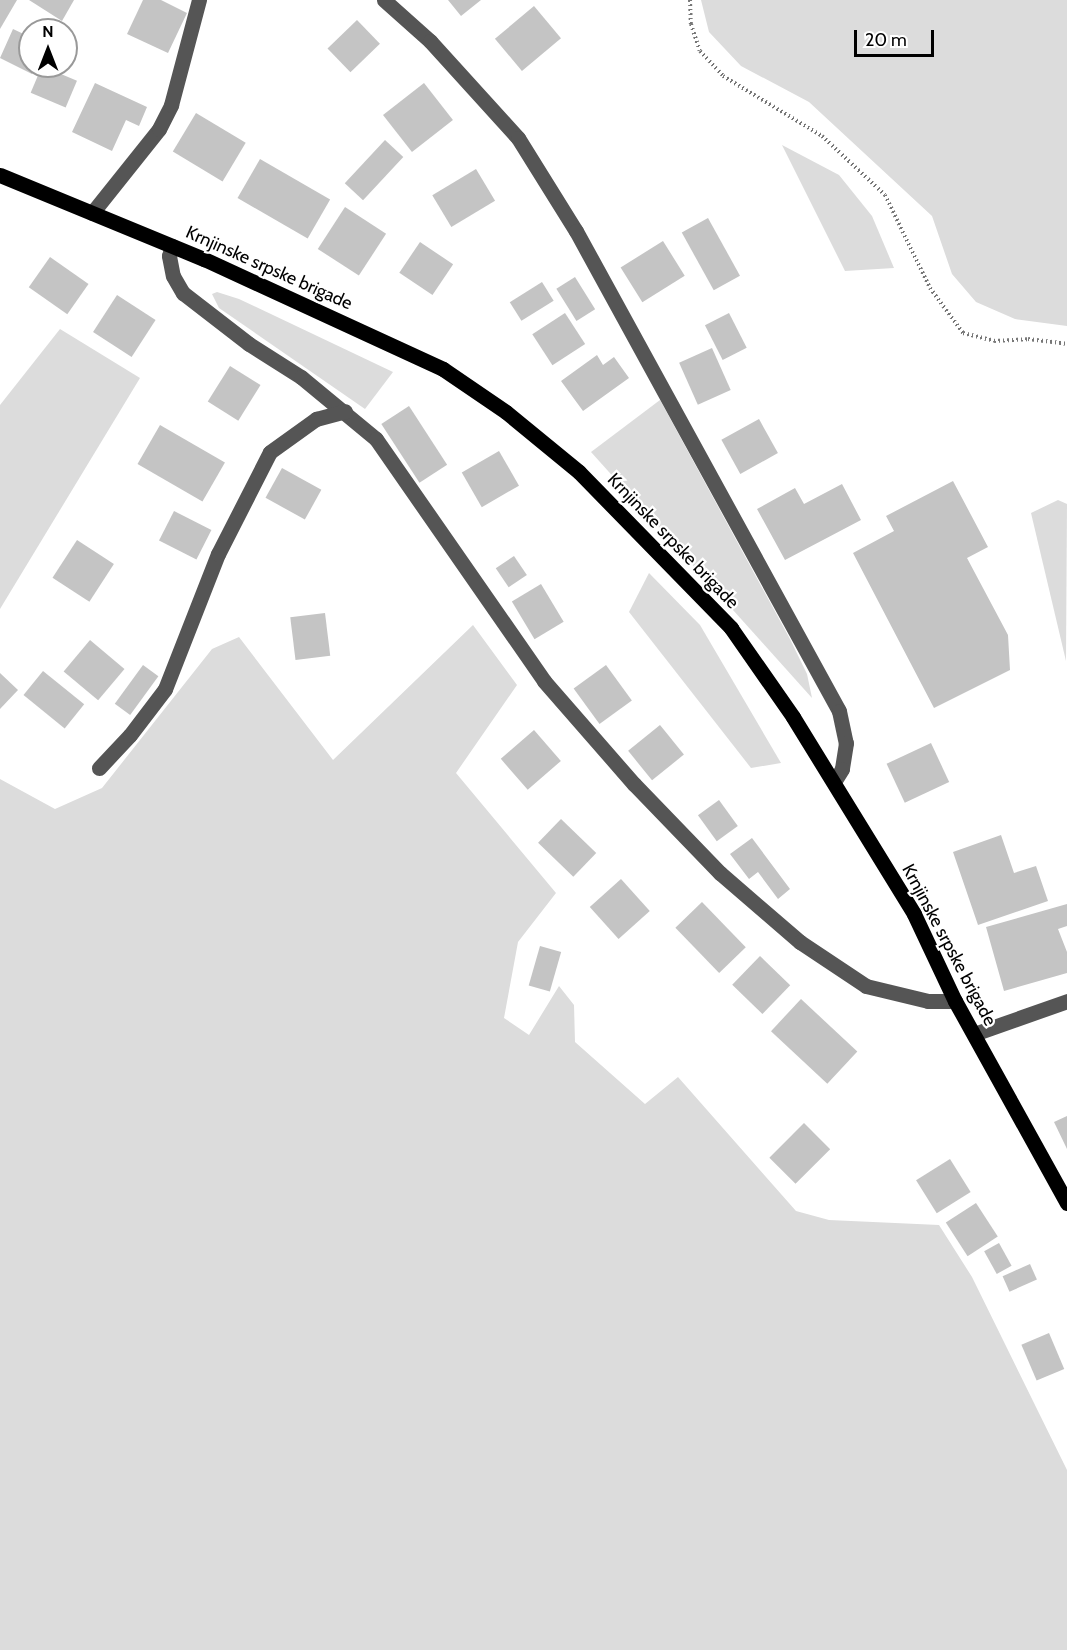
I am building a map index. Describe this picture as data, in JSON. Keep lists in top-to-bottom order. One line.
{"streets":{"main road":["Krnjinske srpske brigade"]},"scale_bar":"20 m","north":"top"}
